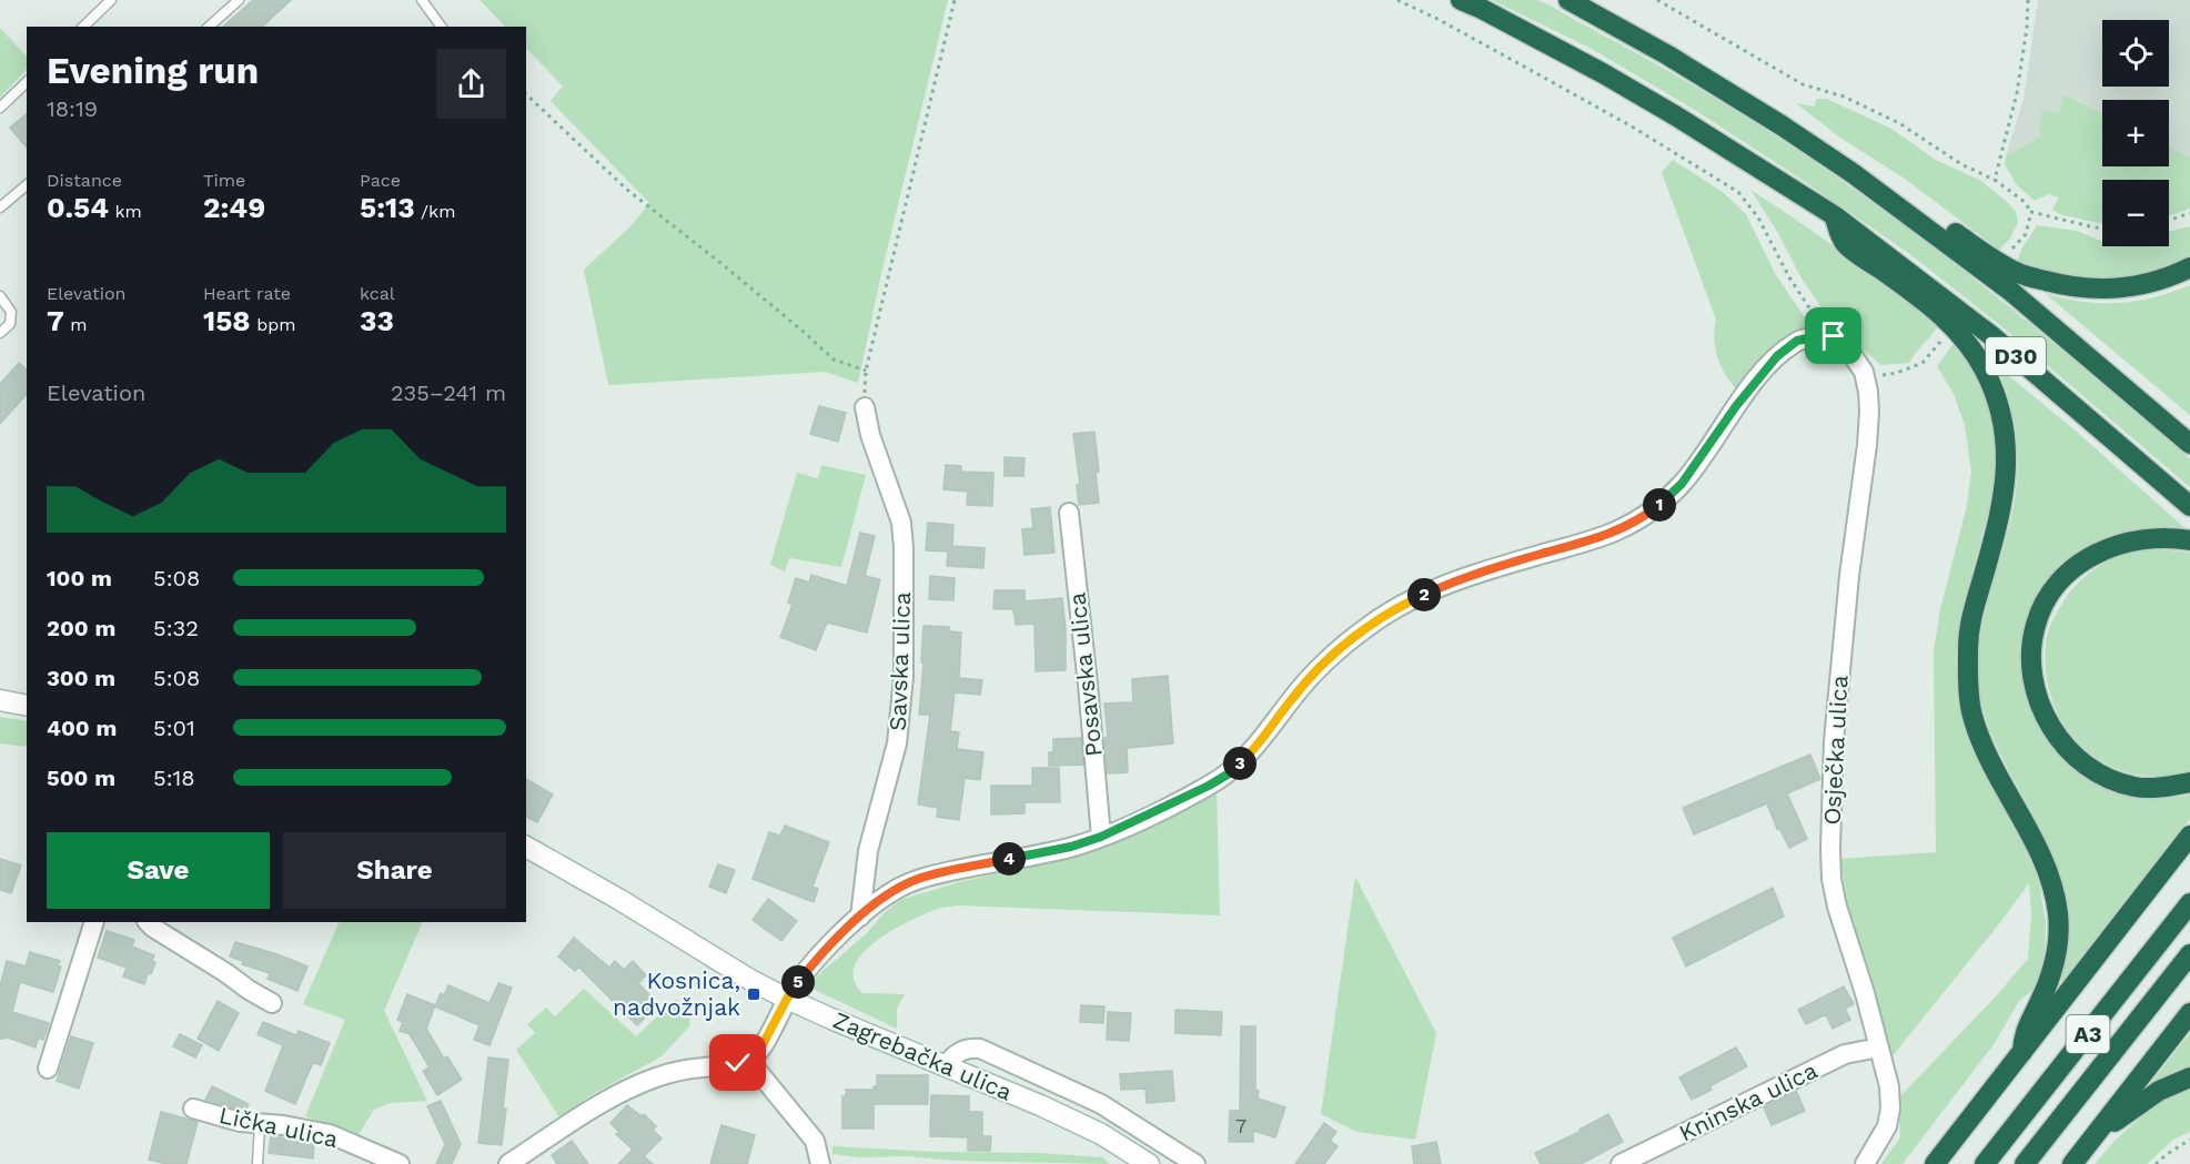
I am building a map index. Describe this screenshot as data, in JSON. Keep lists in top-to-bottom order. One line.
{"streets":{"highway":["D30","A3"],"street":["Savska ulica","Posavska ulica","Osječka ulica","Zagrebačka ulica","Kninska ulica","Lička ulica"]},"crossings":[["Osječka ulica","Kninska ulica"]],"places":{"transit":["Kosnica, nadvožnjak"]},"house_numbers":["7"],"page":{"map_buttons":["+","−"],"heading":["Evening run","18:19"],"stats":[["Distance","0.54 km"],["Time","2:49"],["Pace","5:13 /km"],["Elevation","7 m"],["Heart rate","158 bpm"],["kcal","33"]],"chart":["Elevation","235–241 m"],"pins":["1","2","3","4","5"],"list":[{"name":"100 m","note":"5:08"},{"name":"200 m","note":"5:32"},{"name":"300 m","note":"5:08"},{"name":"400 m","note":"5:01"},{"name":"500 m","note":"5:18"}],"buttons":["Save","Share"]}}
